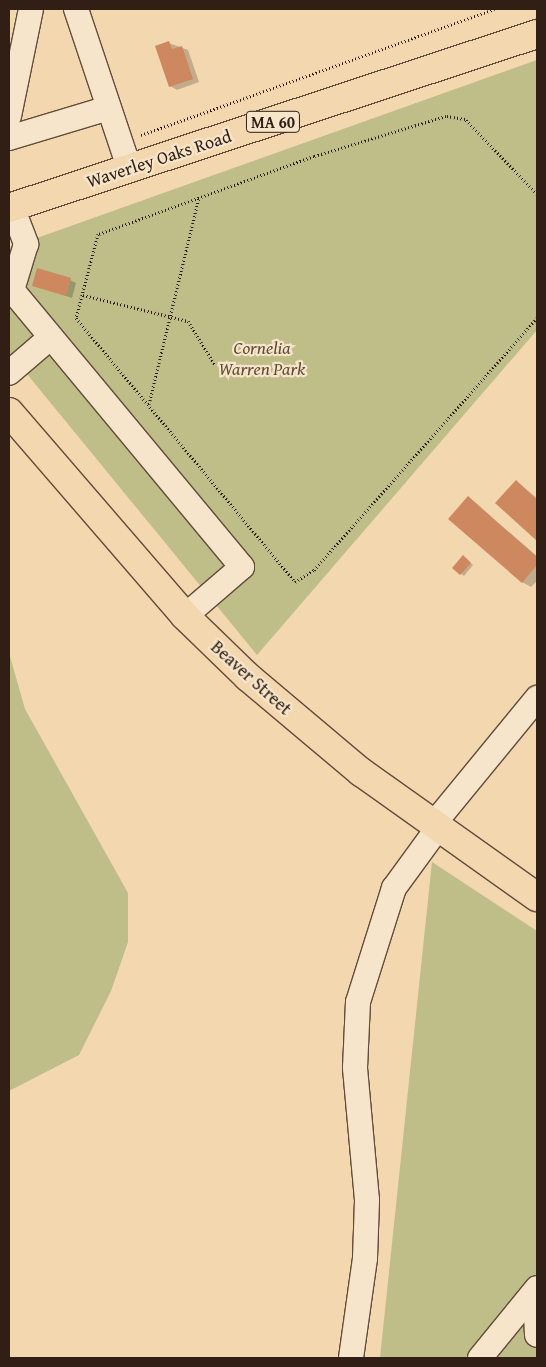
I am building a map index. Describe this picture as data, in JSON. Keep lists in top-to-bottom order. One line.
{"streets":{"main road":["MA 60","Waverley Oaks Road","Beaver Street"]},"parks":["Cornelia Warren Park"]}
